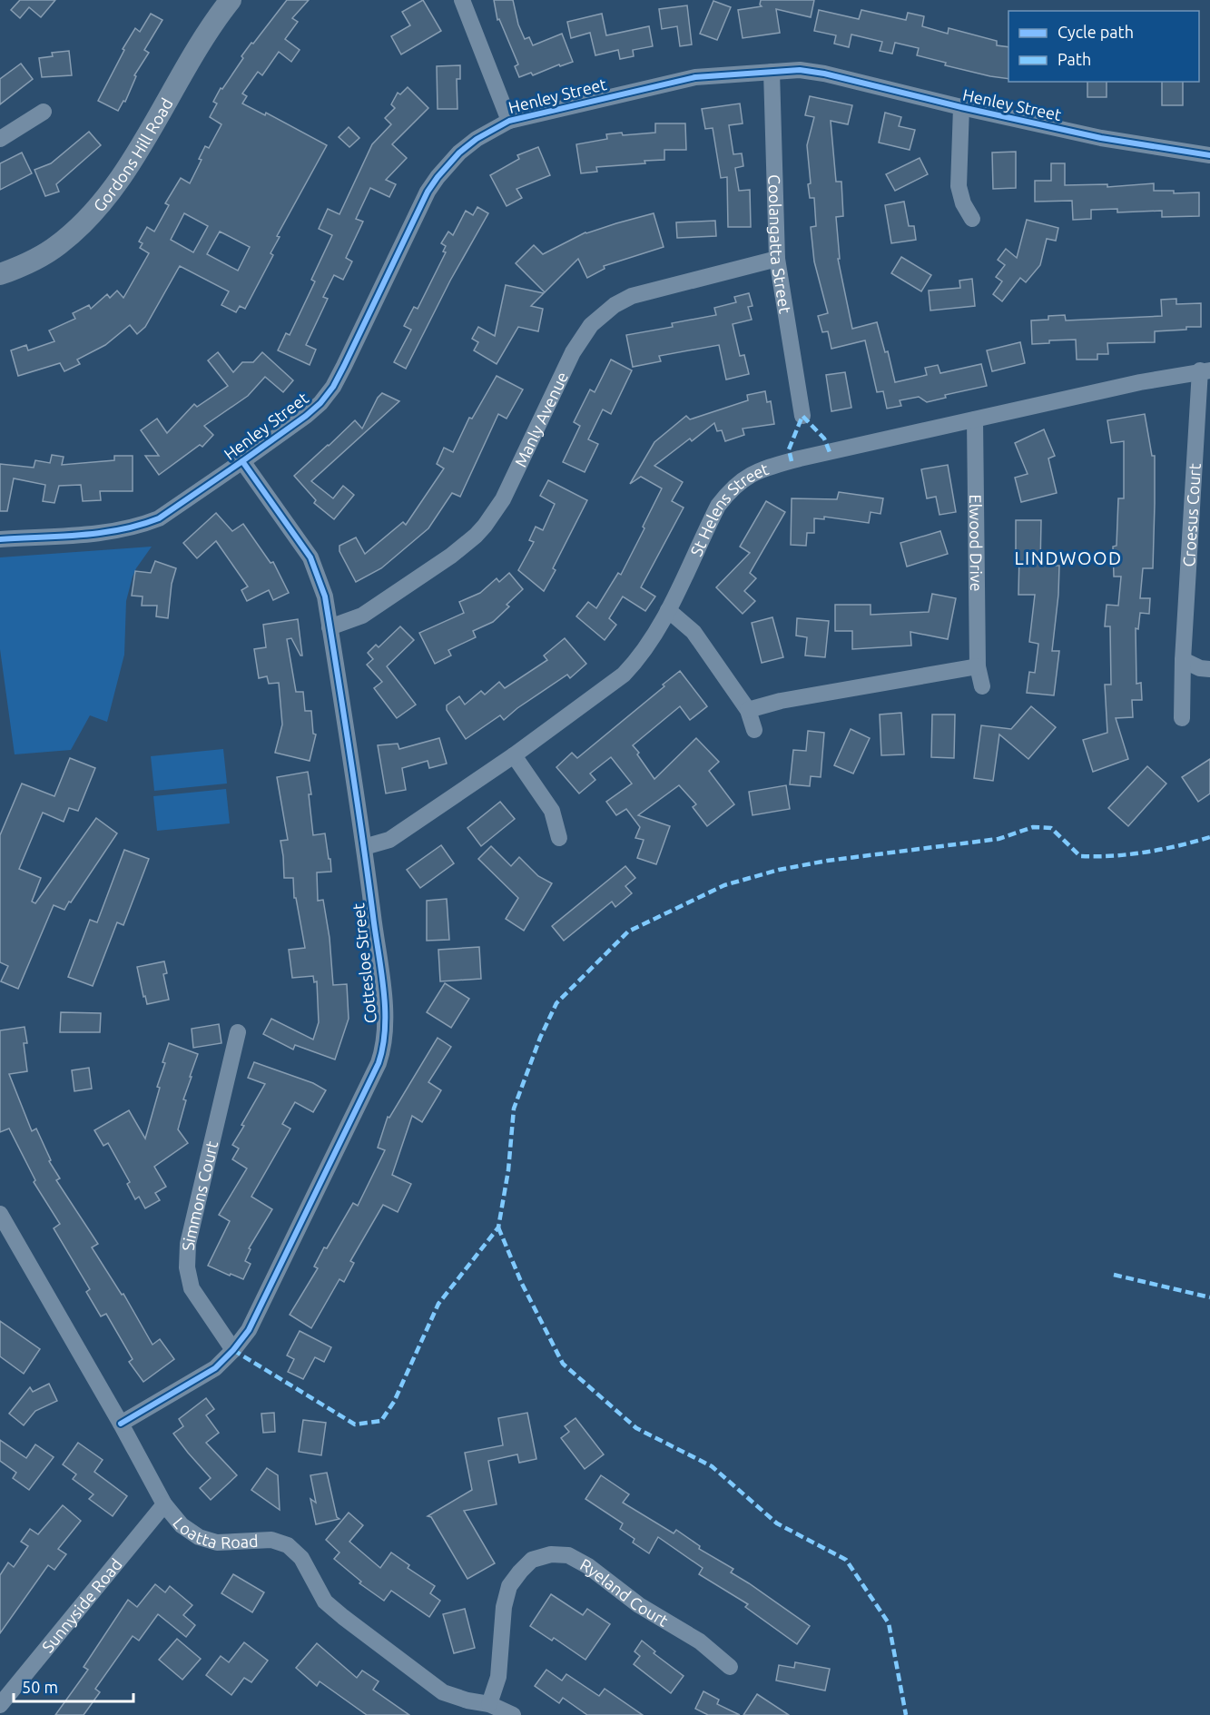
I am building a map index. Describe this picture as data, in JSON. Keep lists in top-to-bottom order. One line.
{"streets":{"main road":["Gordons Hill Road"],"street":["Henley Street","Coolangatta Street","Manly Avenue","St Helens Street","Croesus Court","Elwood Drive","Cottesloe Street","Simmons Court","Loatta Road","Ryeland Court","Sunnyside Road"]},"crossings":[["Henley Street","Coolangatta Street"],["Henley Street","Cottesloe Street"],["Coolangatta Street","Manly Avenue"],["Manly Avenue","Cottesloe Street"],["St Helens Street","Croesus Court"],["St Helens Street","Elwood Drive"],["St Helens Street","Cottesloe Street"],["Cottesloe Street","Simmons Court"],["Cottesloe Street","Loatta Road"],["Loatta Road","Ryeland Court"],["Loatta Road","Sunnyside Road"]],"districts":["LINDWOOD"],"legend":["Cycle path","Path"],"scale_bar":"50 m"}
